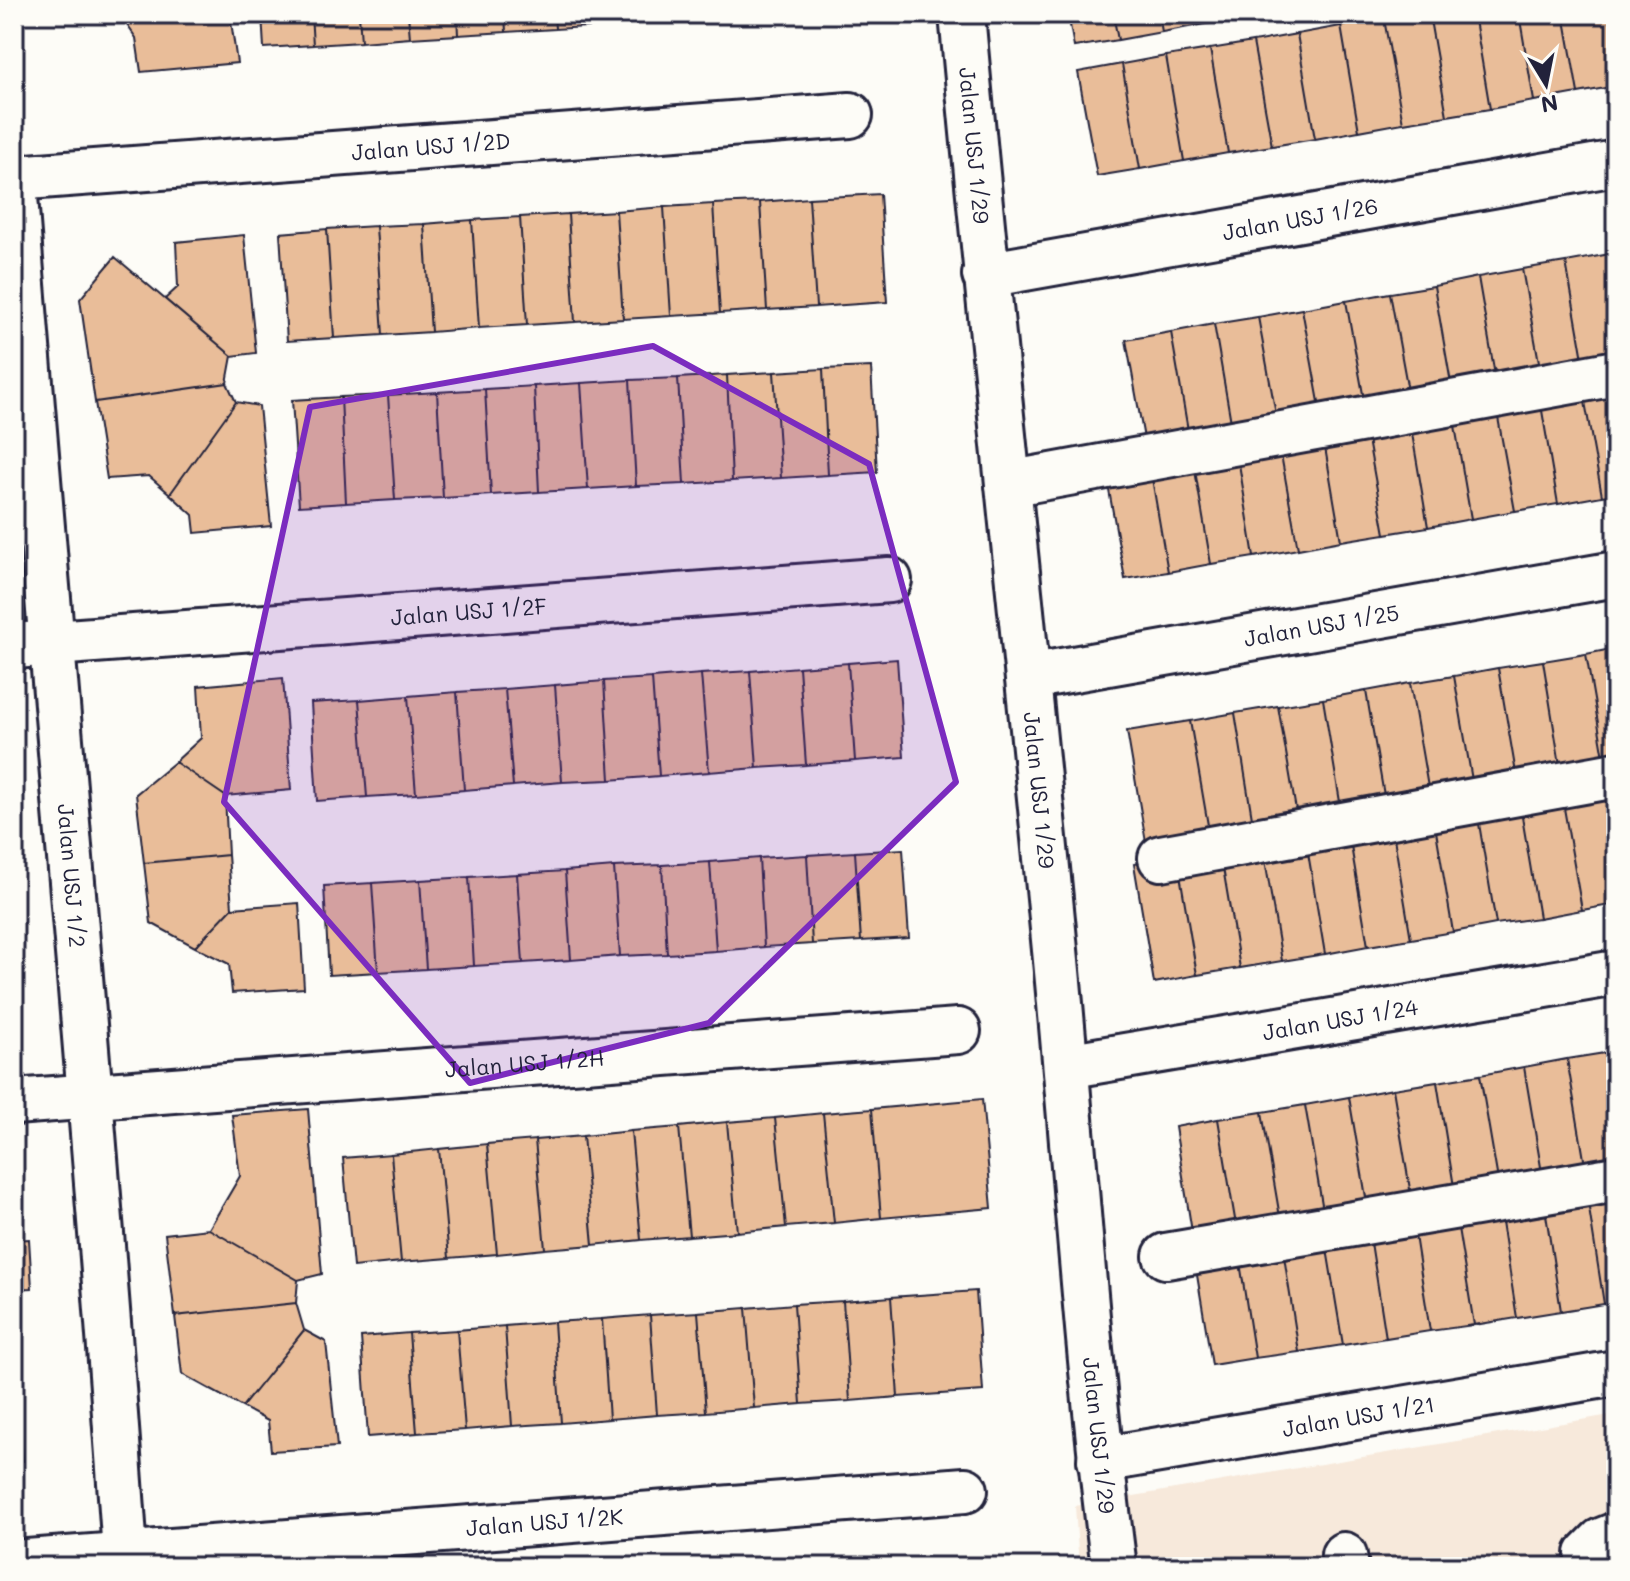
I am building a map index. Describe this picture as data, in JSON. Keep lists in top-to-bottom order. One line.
{"streets":{"street":["Jalan USJ 1/2D","Jalan USJ 1/29","Jalan USJ 1/26","Jalan USJ 1/2F","Jalan USJ 1/25","Jalan USJ 1/2","Jalan USJ 1/24","Jalan USJ 1/2H","Jalan USJ 1/21","Jalan USJ 1/2K"]},"crossings":[["Jalan USJ 1/29","Jalan USJ 1/26"],["Jalan USJ 1/29","Jalan USJ 1/25"],["Jalan USJ 1/29","Jalan USJ 1/24"],["Jalan USJ 1/29","Jalan USJ 1/21"],["Jalan USJ 1/2F","Jalan USJ 1/2"],["Jalan USJ 1/2","Jalan USJ 1/2H"],["Jalan USJ 1/2","Jalan USJ 1/2K"]],"north":"bottom"}
